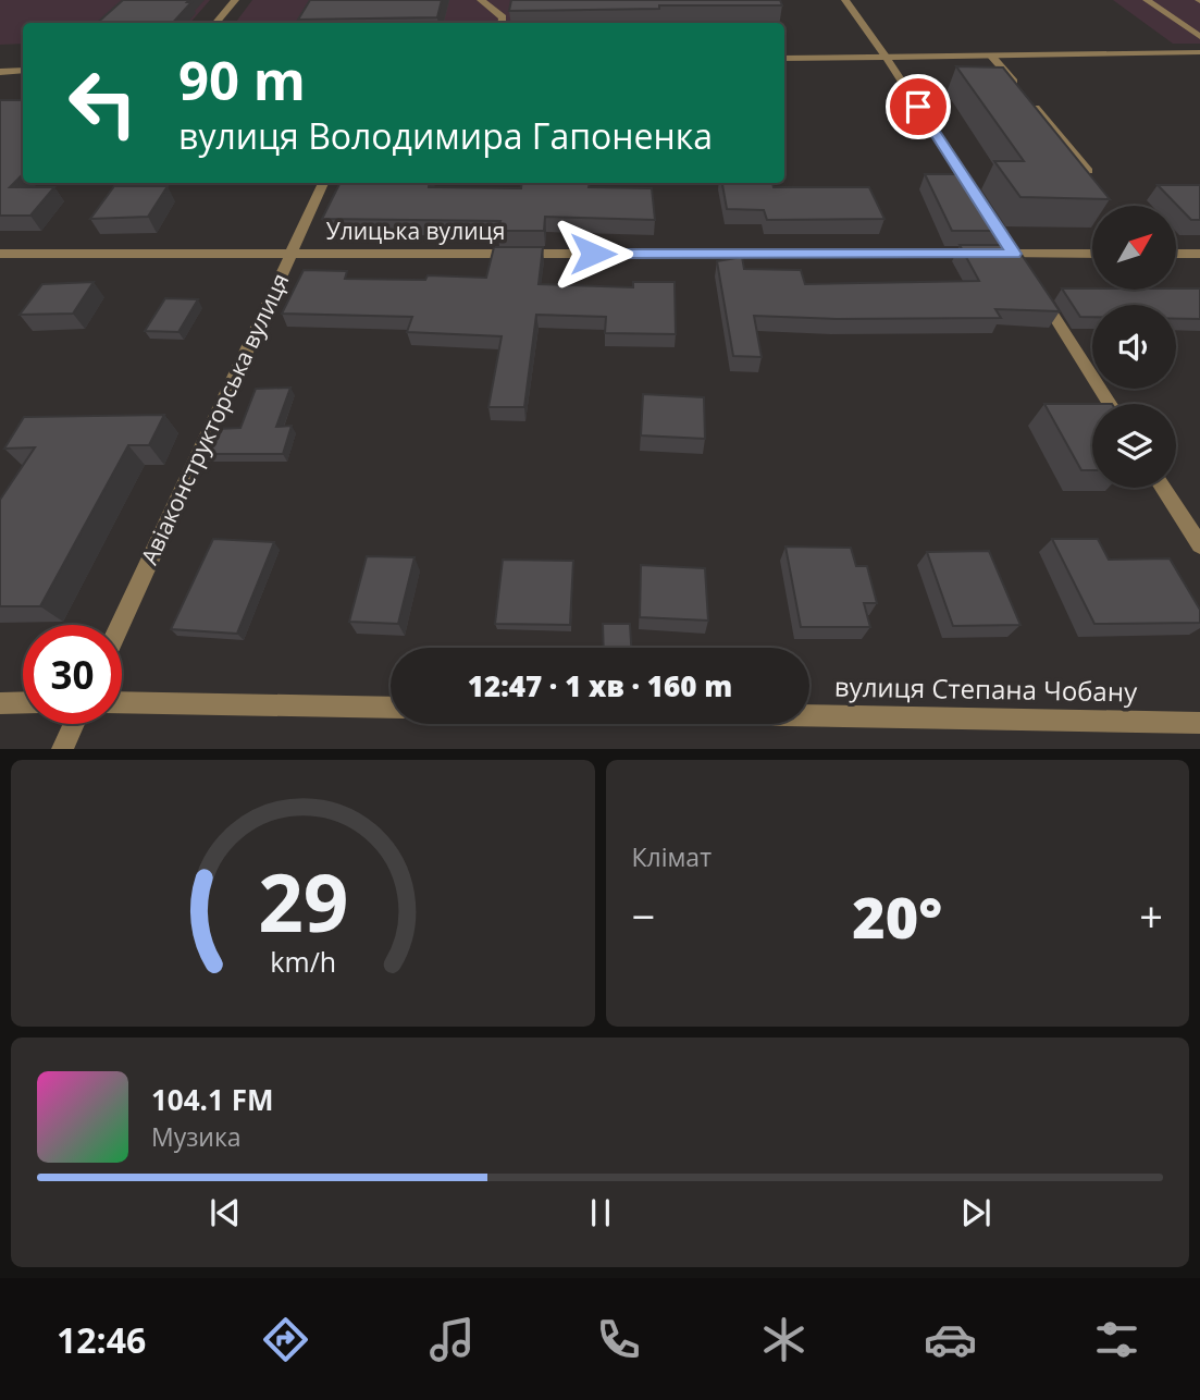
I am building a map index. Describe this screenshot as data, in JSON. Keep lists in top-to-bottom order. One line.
{"streets":{"street":["Улицька вулиця","Авіаконструкторська вулиця","вулиця Степана Чобану"]},"crossings":[["Улицька вулиця","Авіаконструкторська вулиця"]],"north":"top right","page":{"turn":["90 m","вулиця Володимира Гапоненка"],"limit":"30","trip":"12:47 · 1 хв · 160 m","tile":"Клімат","heat":["−","20°","+"],"song":["104.1 FM","Музика"],"tabs":"12:46","gauge":["29","km/h"]}}
